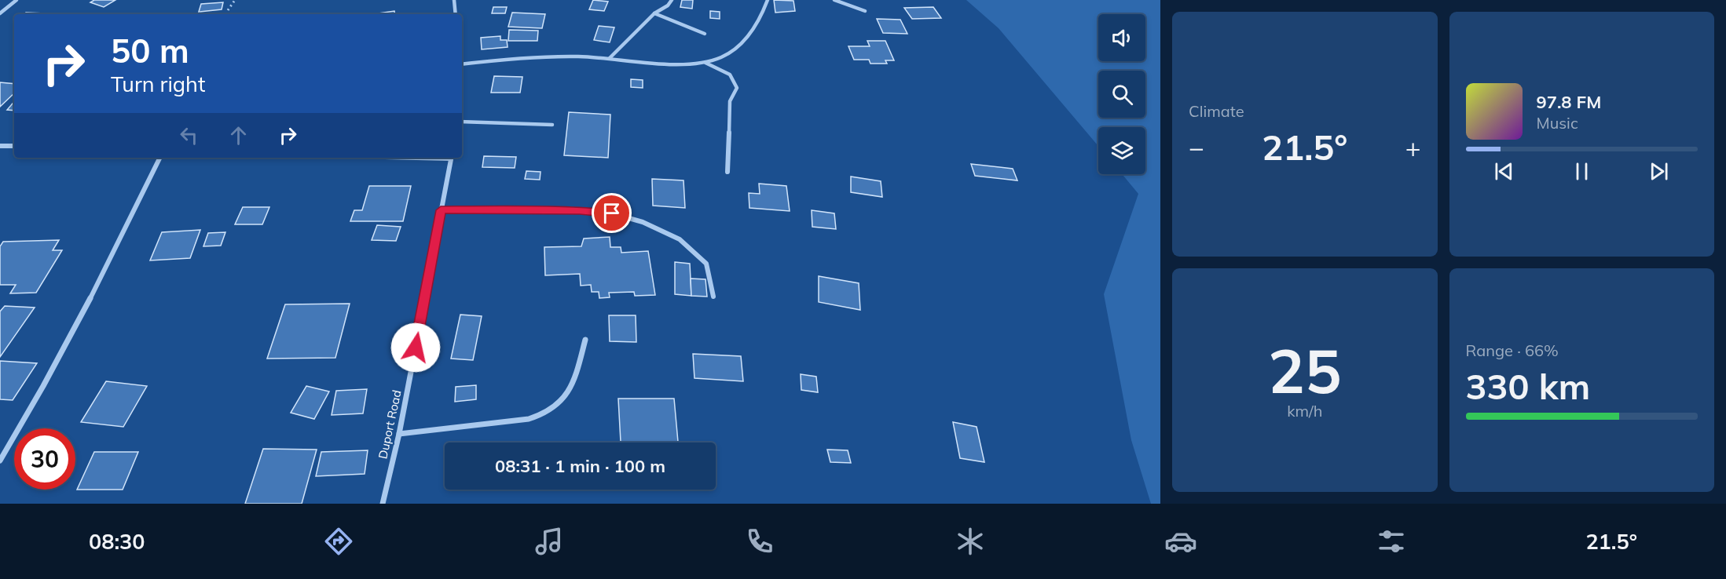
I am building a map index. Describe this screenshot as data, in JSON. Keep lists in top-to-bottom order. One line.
{"streets":{"street":["Duport Road"]},"page":{"tile":["Climate",["25","km/h"],["Range · 66%","330 km"]],"turn":["50 m","Turn right"],"song":["97.8 FM","Music"],"heat":["−","21.5°","+"],"limit":"30","trip":"08:31 · 1 min · 100 m","tabs":["08:30","21.5°"]}}
